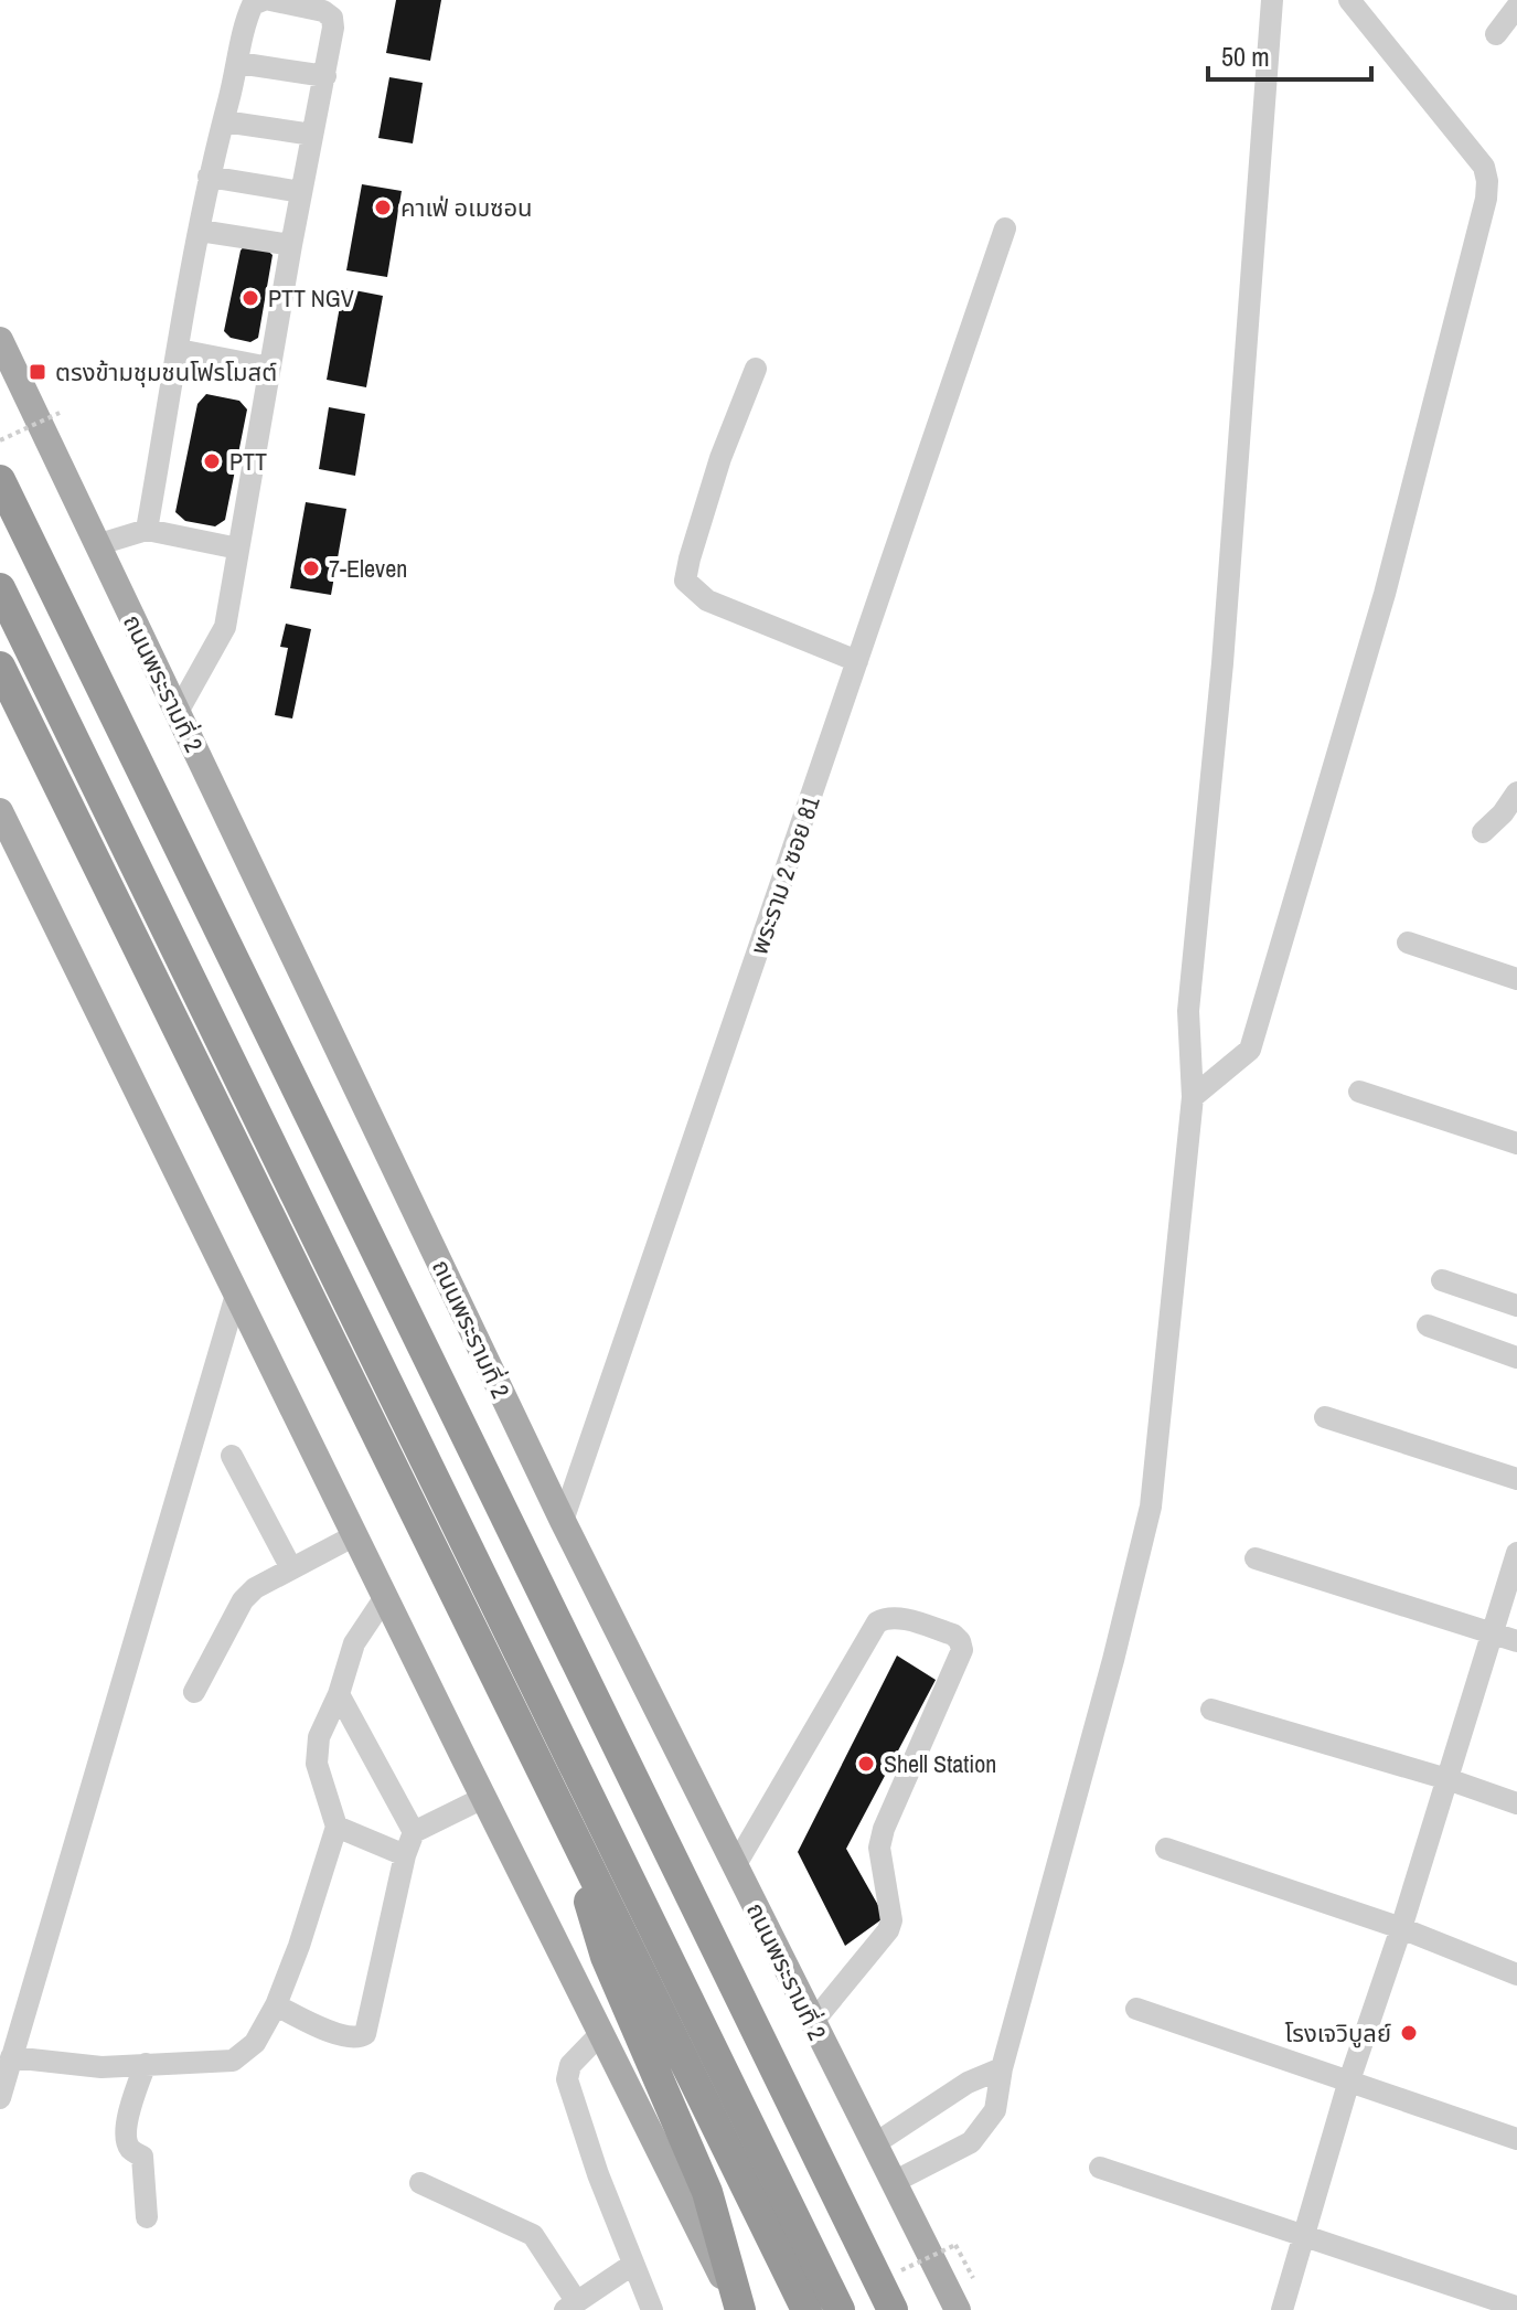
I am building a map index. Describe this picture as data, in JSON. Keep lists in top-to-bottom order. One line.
{"streets":{"main road":["ถนนพระรามที่ 2"],"street":["พระราม 2 ซอย 81"]},"crossings":[["ถนนพระรามที่ 2","พระราม 2 ซอย 81"]],"places":{"other":["คาเฟ่ อเมซอน","PTT NGV","PTT","7-Eleven","Shell Station","โรงเจวิบูลย์"],"transit":["ตรงข้ามชุมชนโฟรโมสต์"]},"scale_bar":"50 m"}
